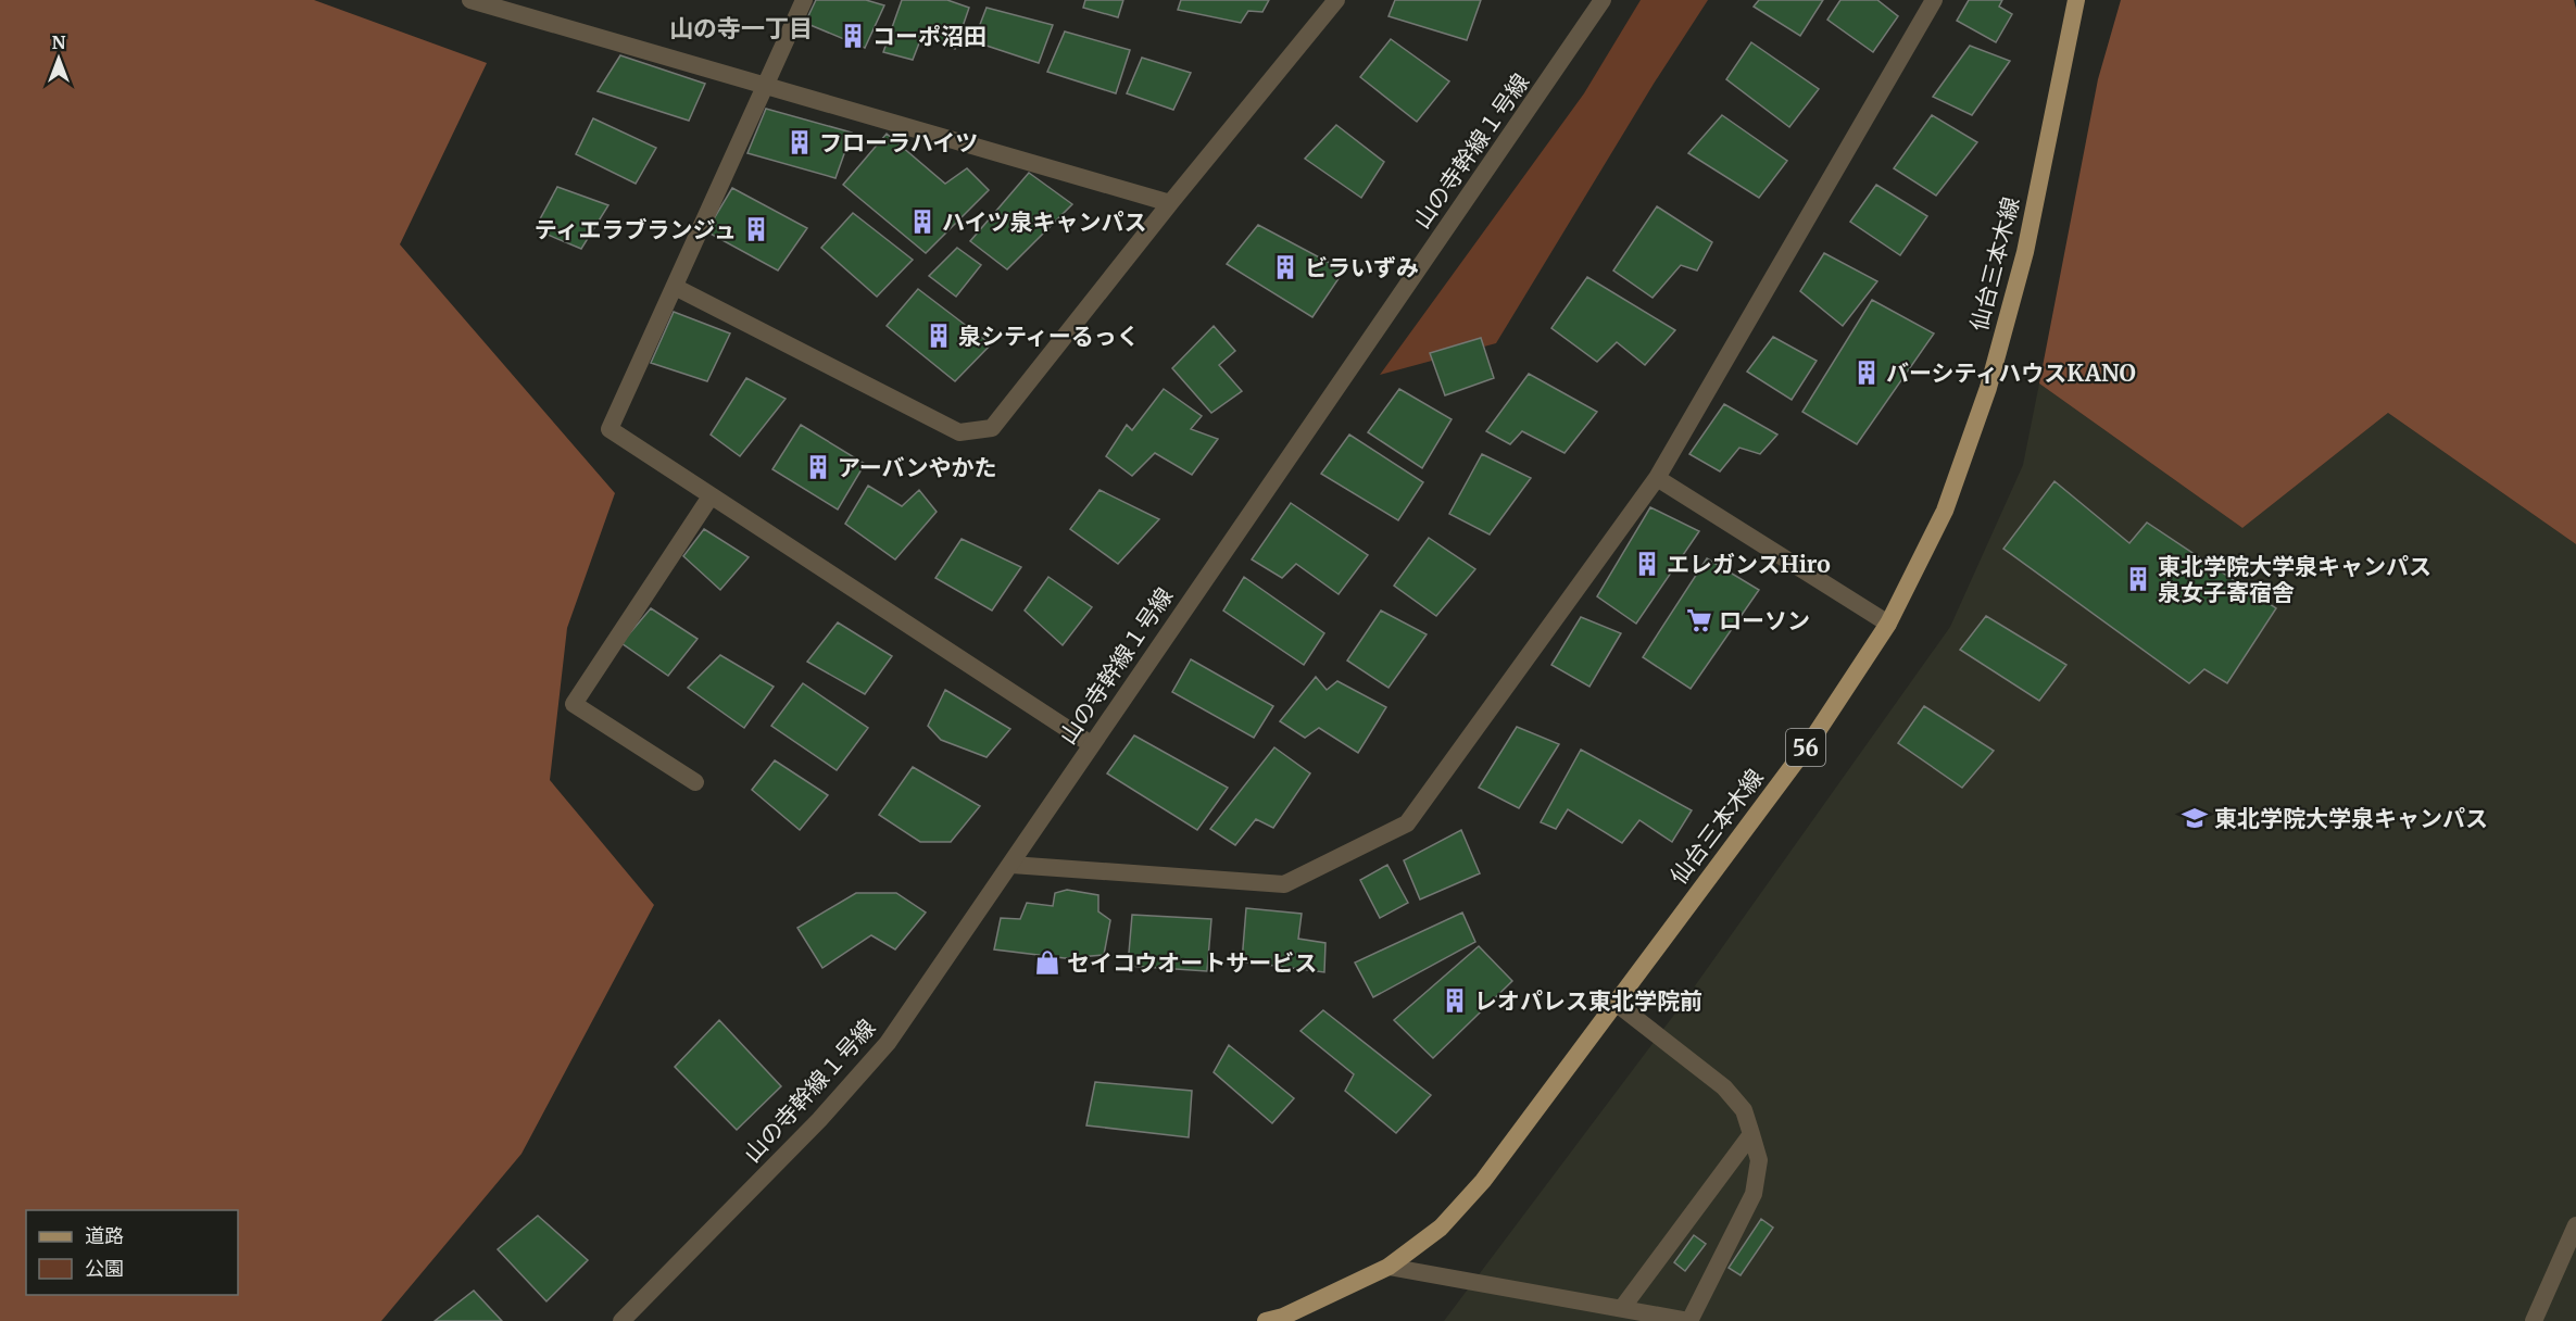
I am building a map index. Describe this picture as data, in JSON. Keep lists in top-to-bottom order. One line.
{"streets":{"main road":["仙台三本木線","56"],"street":["山の寺幹線１号線"]},"districts":["山の寺一丁目"],"places":{"building":["コーポ沼田","フローラハイツ","ハイツ泉キャンパス","ティエラブランジュ","ビラいずみ","泉シティーるっく","バーシティハウスKANO","アーバンやかた","エレガンスHiro","東北学院大学泉キャンパス 泉女子寄宿舎","レオパレス東北学院前"],"supermarket":["ローソン"],"school or university":["東北学院大学泉キャンパス"],"shop":["セイコウオートサービス"]},"legend":["道路","公園"],"north":"top"}
